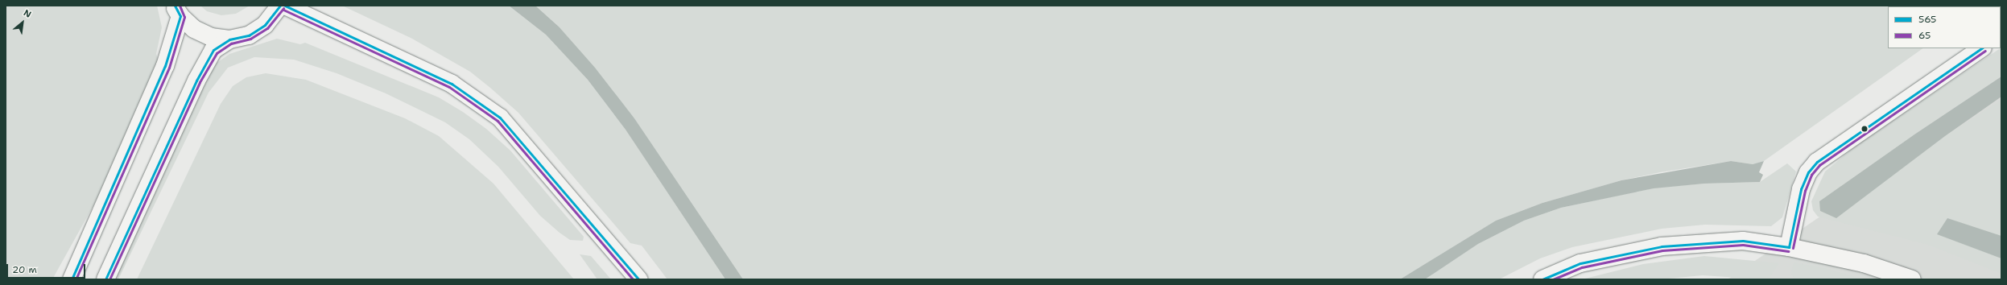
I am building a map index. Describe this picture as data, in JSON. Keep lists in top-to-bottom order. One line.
{"lines":["transit line 565","transit line 65"],"legend":["565","65"],"scale_bar":"20 m","north":"top right"}
